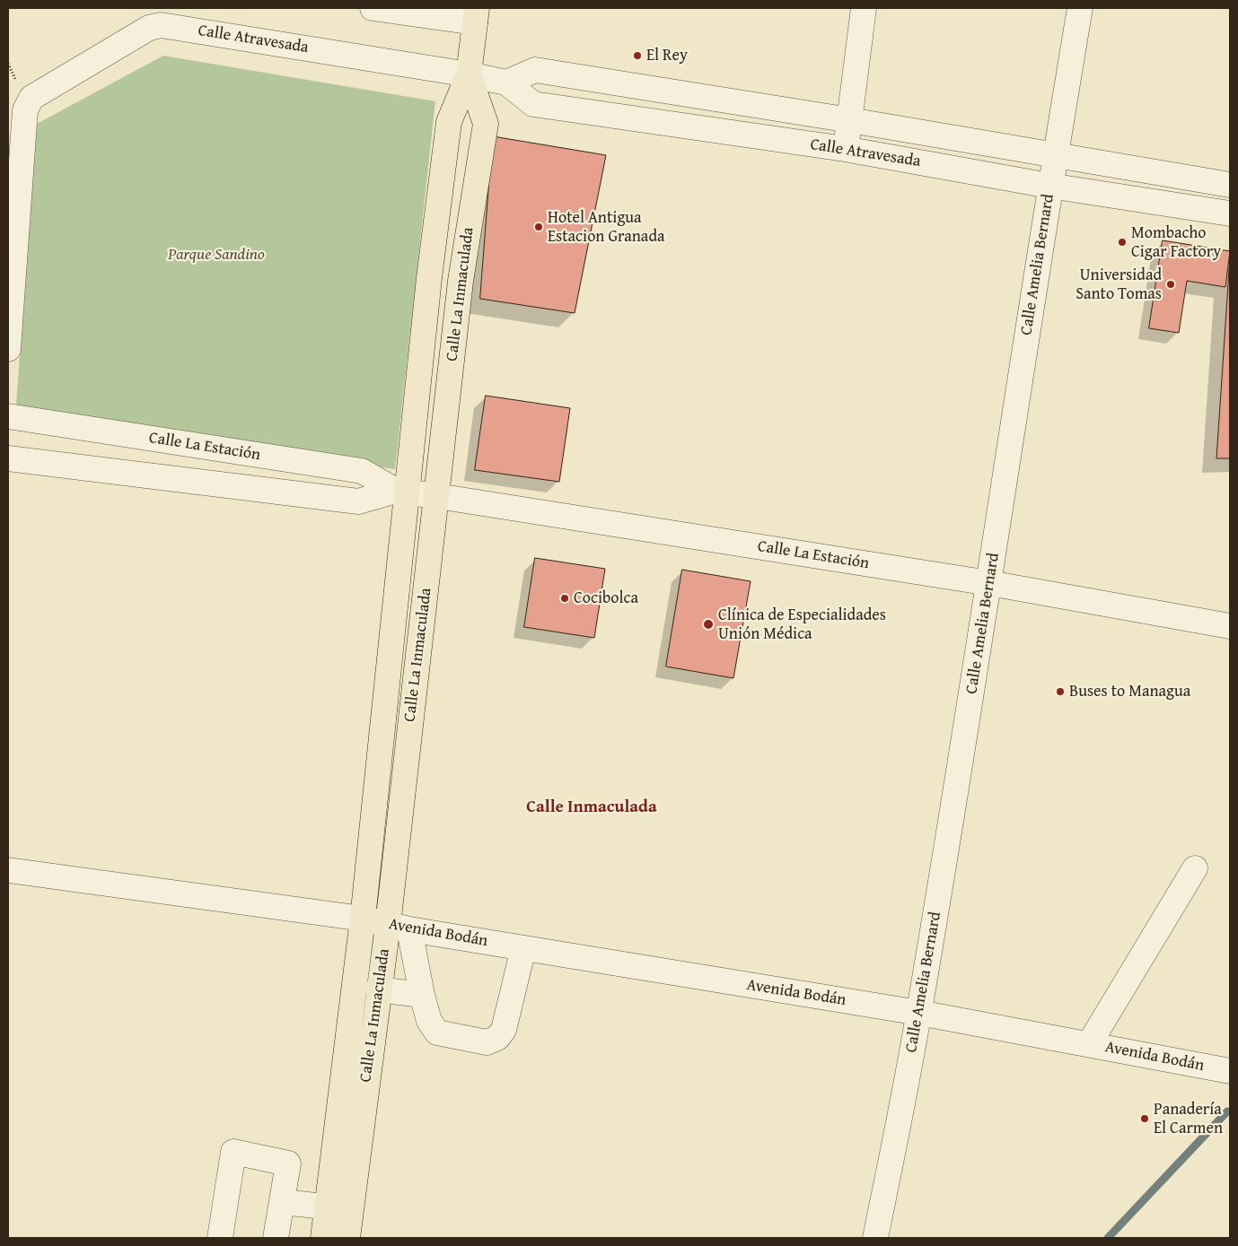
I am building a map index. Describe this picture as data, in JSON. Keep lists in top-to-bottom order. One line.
{"streets":{"main road":["Calle La Inmaculada"],"street":["Calle Atravesada","Calle Amelia Bernard","Calle La Estación","Avenida Bodán"]},"crossings":[["Calle Atravesada","Calle Amelia Bernard"],["Calle Atravesada","Calle La Inmaculada"],["Calle Amelia Bernard","Calle La Estación"],["Calle Amelia Bernard","Avenida Bodán"],["Calle La Inmaculada","Calle La Estación"],["Calle La Inmaculada","Avenida Bodán"]],"districts":["Calle Inmaculada"],"parks":["Parque Sandino"],"places":["El Rey","Hotel Antigua Estacion Granada","Mombacho Cigar Factory","Universidad Santo Tomas","Cocibolca","Clínica de Especialidades Unión Médica","Buses to Managua","Panadería El Carmen"]}
